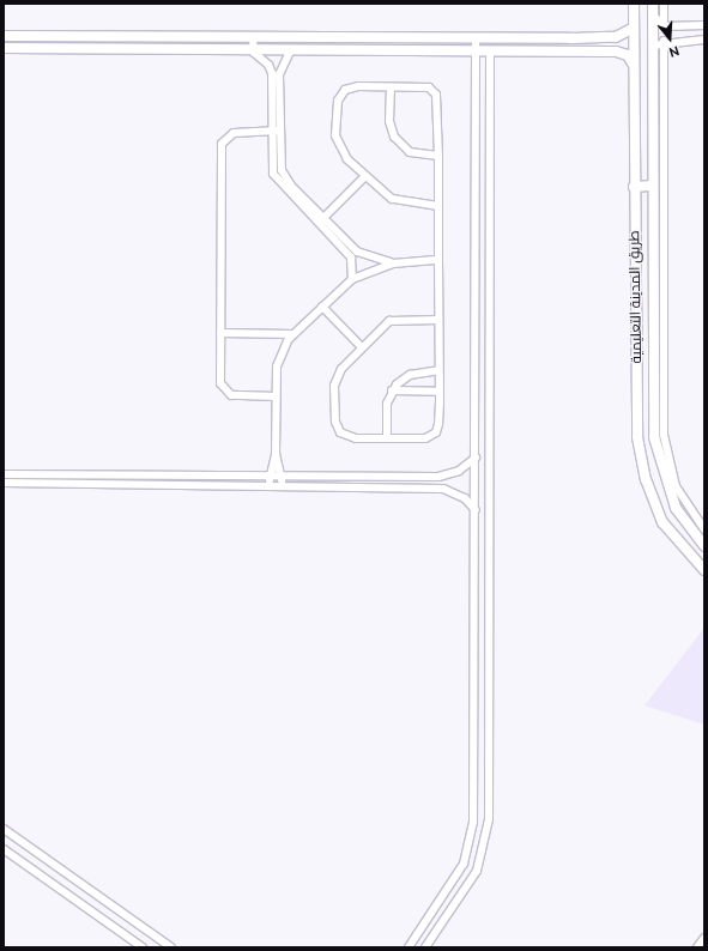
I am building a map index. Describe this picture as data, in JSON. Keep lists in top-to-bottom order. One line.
{"streets":{"street":["طريق المدينة التعليمية"]},"north":"bottom"}
